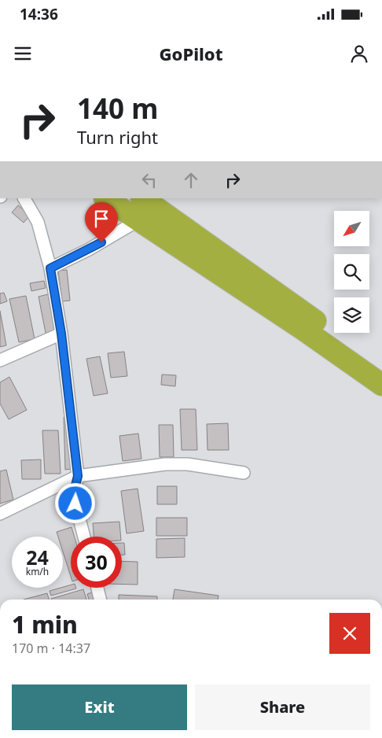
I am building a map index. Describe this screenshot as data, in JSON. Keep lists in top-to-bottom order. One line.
{"north":"bottom left","page":{"status":"14:36","header":"GoPilot","turn":["140 m","Turn right"],"speed":"24 km/h","limit":"30","heading":["1 min","170 m · 14:37"],"buttons":["Exit","Share"]}}
